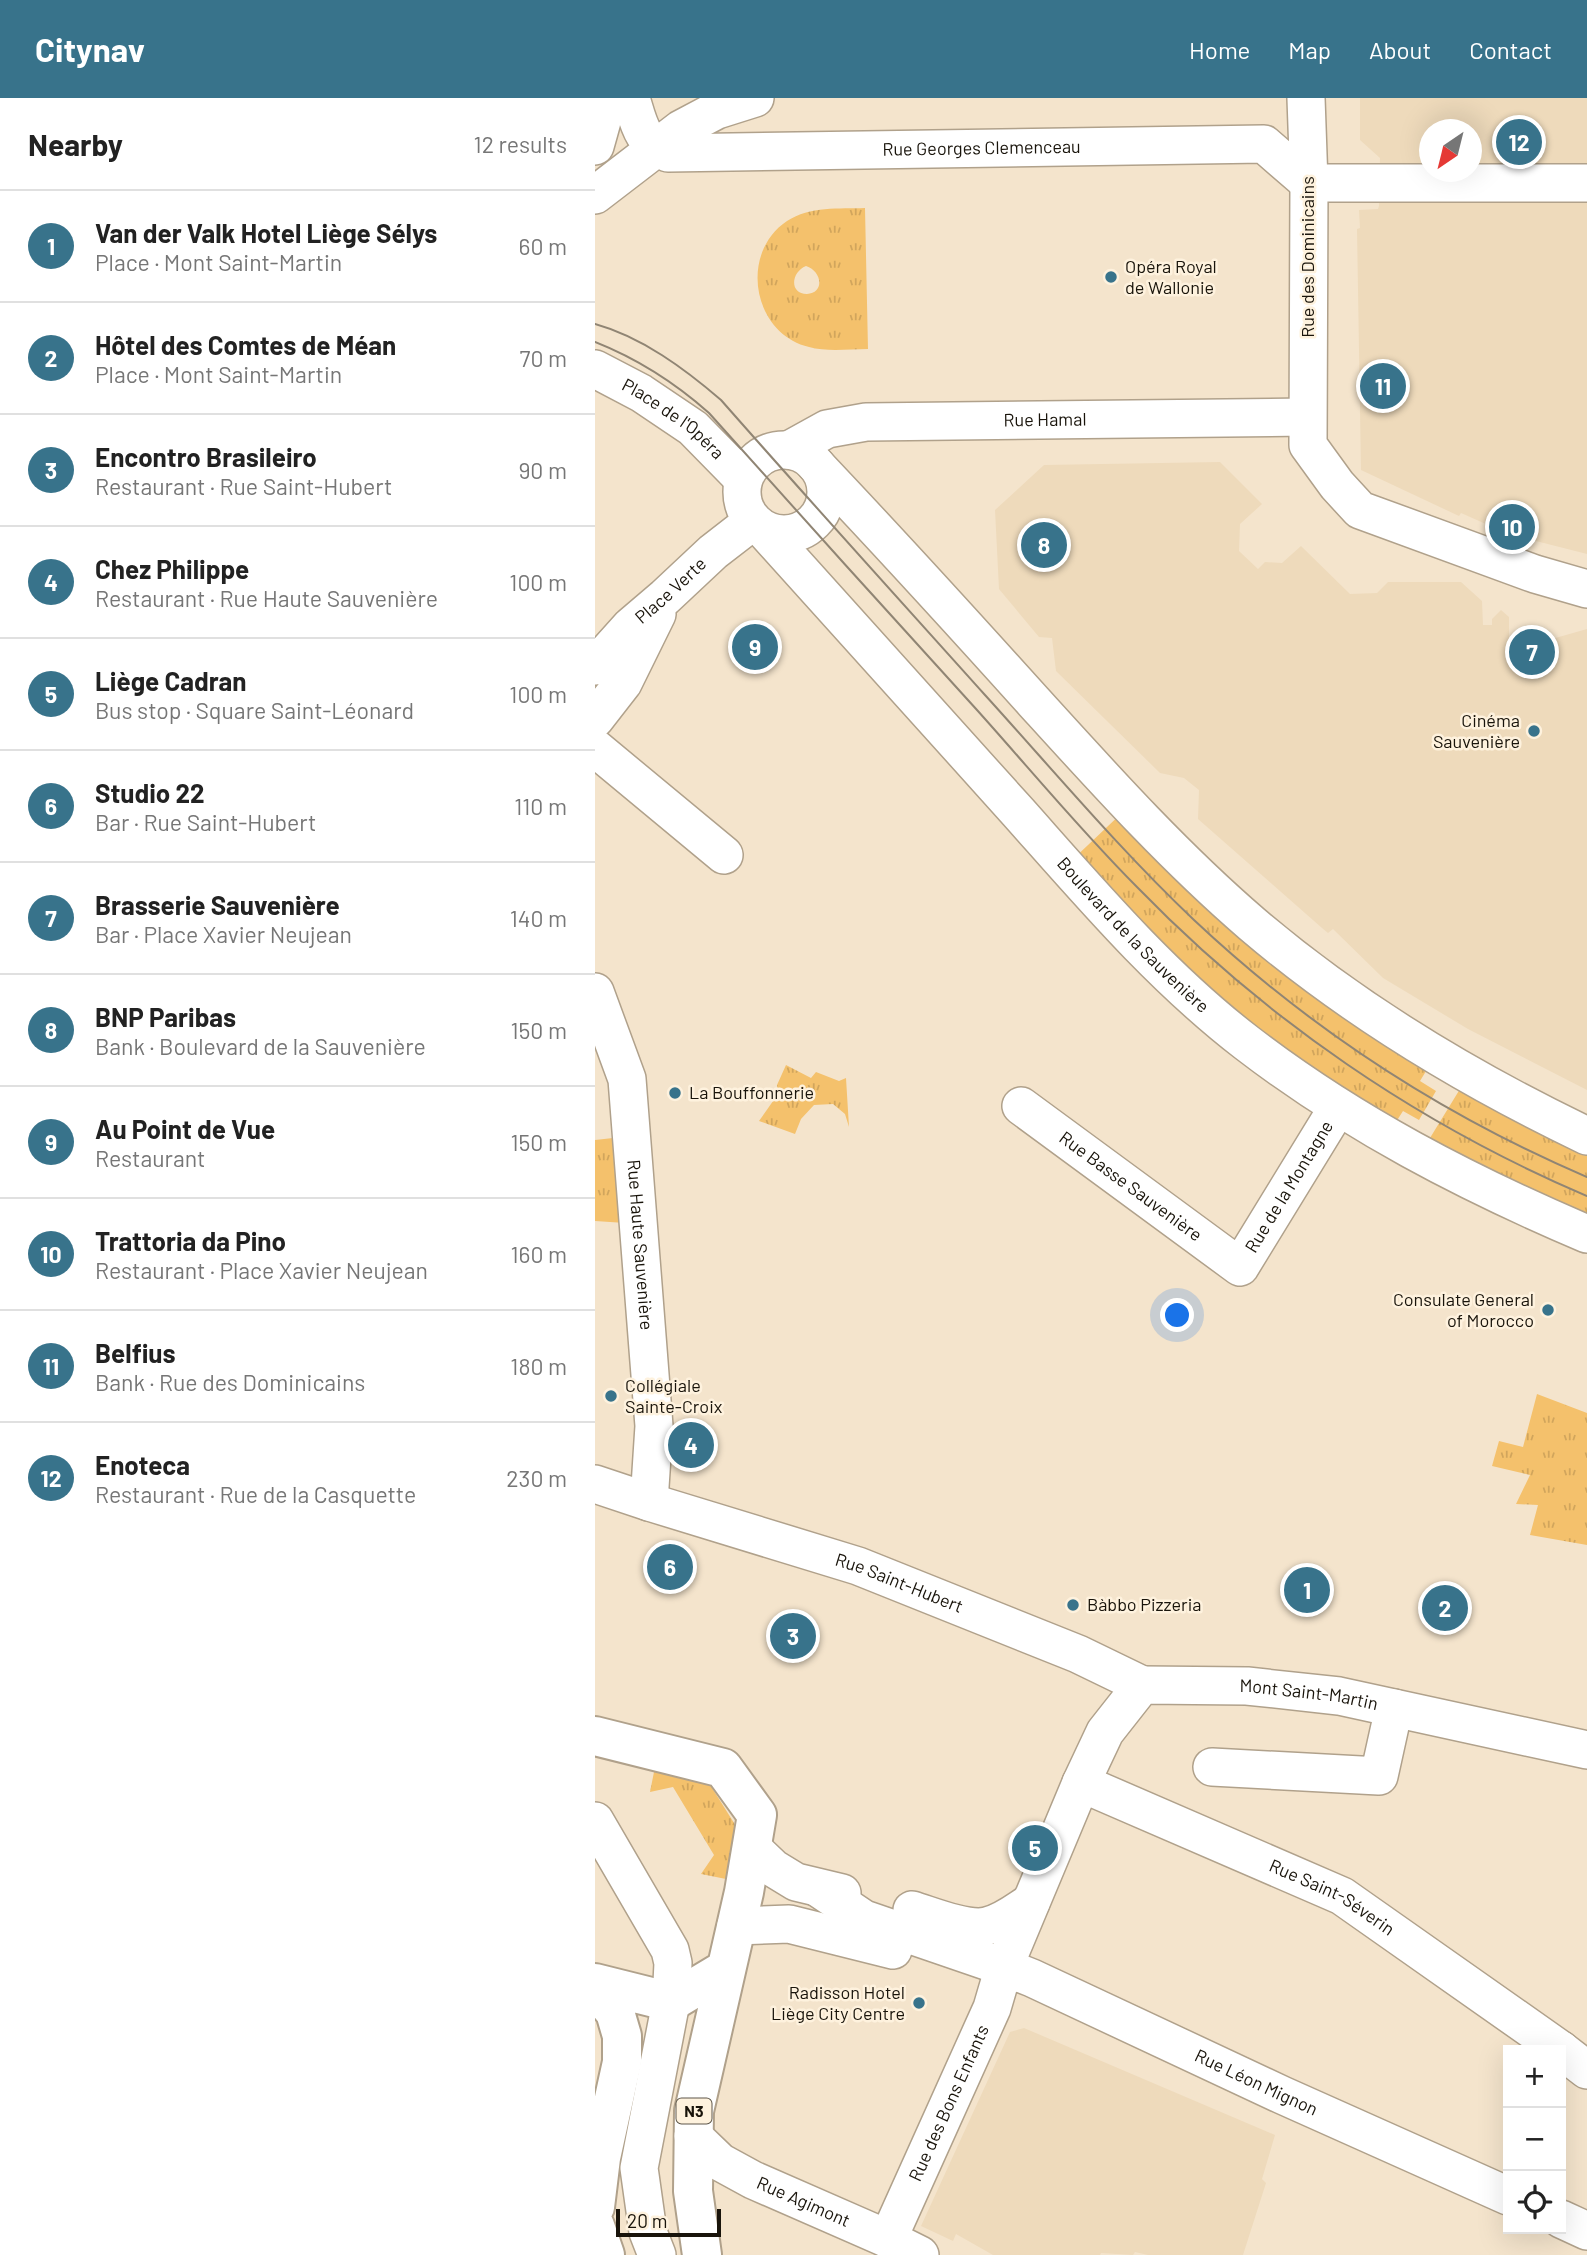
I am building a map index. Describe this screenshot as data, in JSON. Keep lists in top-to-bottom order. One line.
{"streets":{"main road":["N3"],"street":["Rue Georges Clemenceau","Rue des Dominicains","Rue Hamal","Place de l'Opéra","Place Verte","Boulevard de la Sauvenière","Rue Basse Sauvenière","Rue de la Montagne","Rue Haute Sauvenière","Rue Saint-Hubert","Mont Saint-Martin","Rue Saint-Séverin","Rue Léon Mignon","Rue des Bons Enfants","Rue Agimont"]},"crossings":[["Rue Georges Clemenceau","Rue des Dominicains"],["Rue des Dominicains","Rue Hamal"],["Rue Hamal","Place de l'Opéra"],["Rue Hamal","Place Verte"],["Rue Hamal","Boulevard de la Sauvenière"],["Place de l'Opéra","Place Verte"],["Place de l'Opéra","Boulevard de la Sauvenière"],["Place Verte","Boulevard de la Sauvenière"],["Boulevard de la Sauvenière","Rue de la Montagne"],["Rue Basse Sauvenière","Rue de la Montagne"],["Rue Haute Sauvenière","Rue Saint-Hubert"],["Rue Saint-Hubert","Mont Saint-Martin"],["Rue Saint-Séverin","Rue des Bons Enfants"],["Rue Léon Mignon","Rue des Bons Enfants"],["Rue Léon Mignon","N3"],["Rue des Bons Enfants","Rue Agimont"],["N3","Rue Agimont"]],"places":["Opéra Royal de Wallonie","Cinéma Sauvenière","La Bouffonnerie","Consulate General of Morocco","Collégiale Sainte-Croix","Bàbbo Pizzeria","Radisson Hotel Liège City Centre"],"scale_bar":"20 m","north":"bottom left","page":{"header":"Citynav","nav":["Home","Map","About","Contact"],"heading":["Nearby","12 results"],"pins":["12","11","10","8","9","7","4","6","1","2","3","5"],"list":[{"mark":"1","name":"Van der Valk Hotel Liège Sélys","note":"Place · Mont Saint-Martin","value":"60 m"},{"mark":"2","name":"Hôtel des Comtes de Méan","note":"Place · Mont Saint-Martin","value":"70 m"},{"mark":"3","name":"Encontro Brasileiro","note":"Restaurant · Rue Saint-Hubert","value":"90 m"},{"mark":"4","name":"Chez Philippe","note":"Restaurant · Rue Haute Sauvenière","value":"100 m"},{"mark":"5","name":"Liège Cadran","note":"Bus stop · Square Saint-Léonard","value":"100 m"},{"mark":"6","name":"Studio 22","note":"Bar · Rue Saint-Hubert","value":"110 m"},{"mark":"7","name":"Brasserie Sauvenière","note":"Bar · Place Xavier Neujean","value":"140 m"},{"mark":"8","name":"BNP Paribas","note":"Bank · Boulevard de la Sauvenière","value":"150 m"},{"mark":"9","name":"Au Point de Vue","note":"Restaurant","value":"150 m"},{"mark":"10","name":"Trattoria da Pino","note":"Restaurant · Place Xavier Neujean","value":"160 m"},{"mark":"11","name":"Belfius","note":"Bank · Rue des Dominicains","value":"180 m"},{"mark":"12","name":"Enoteca","note":"Restaurant · Rue de la Casquette","value":"230 m"}],"map_buttons":["+","−"],"scale":"20 m"}}
